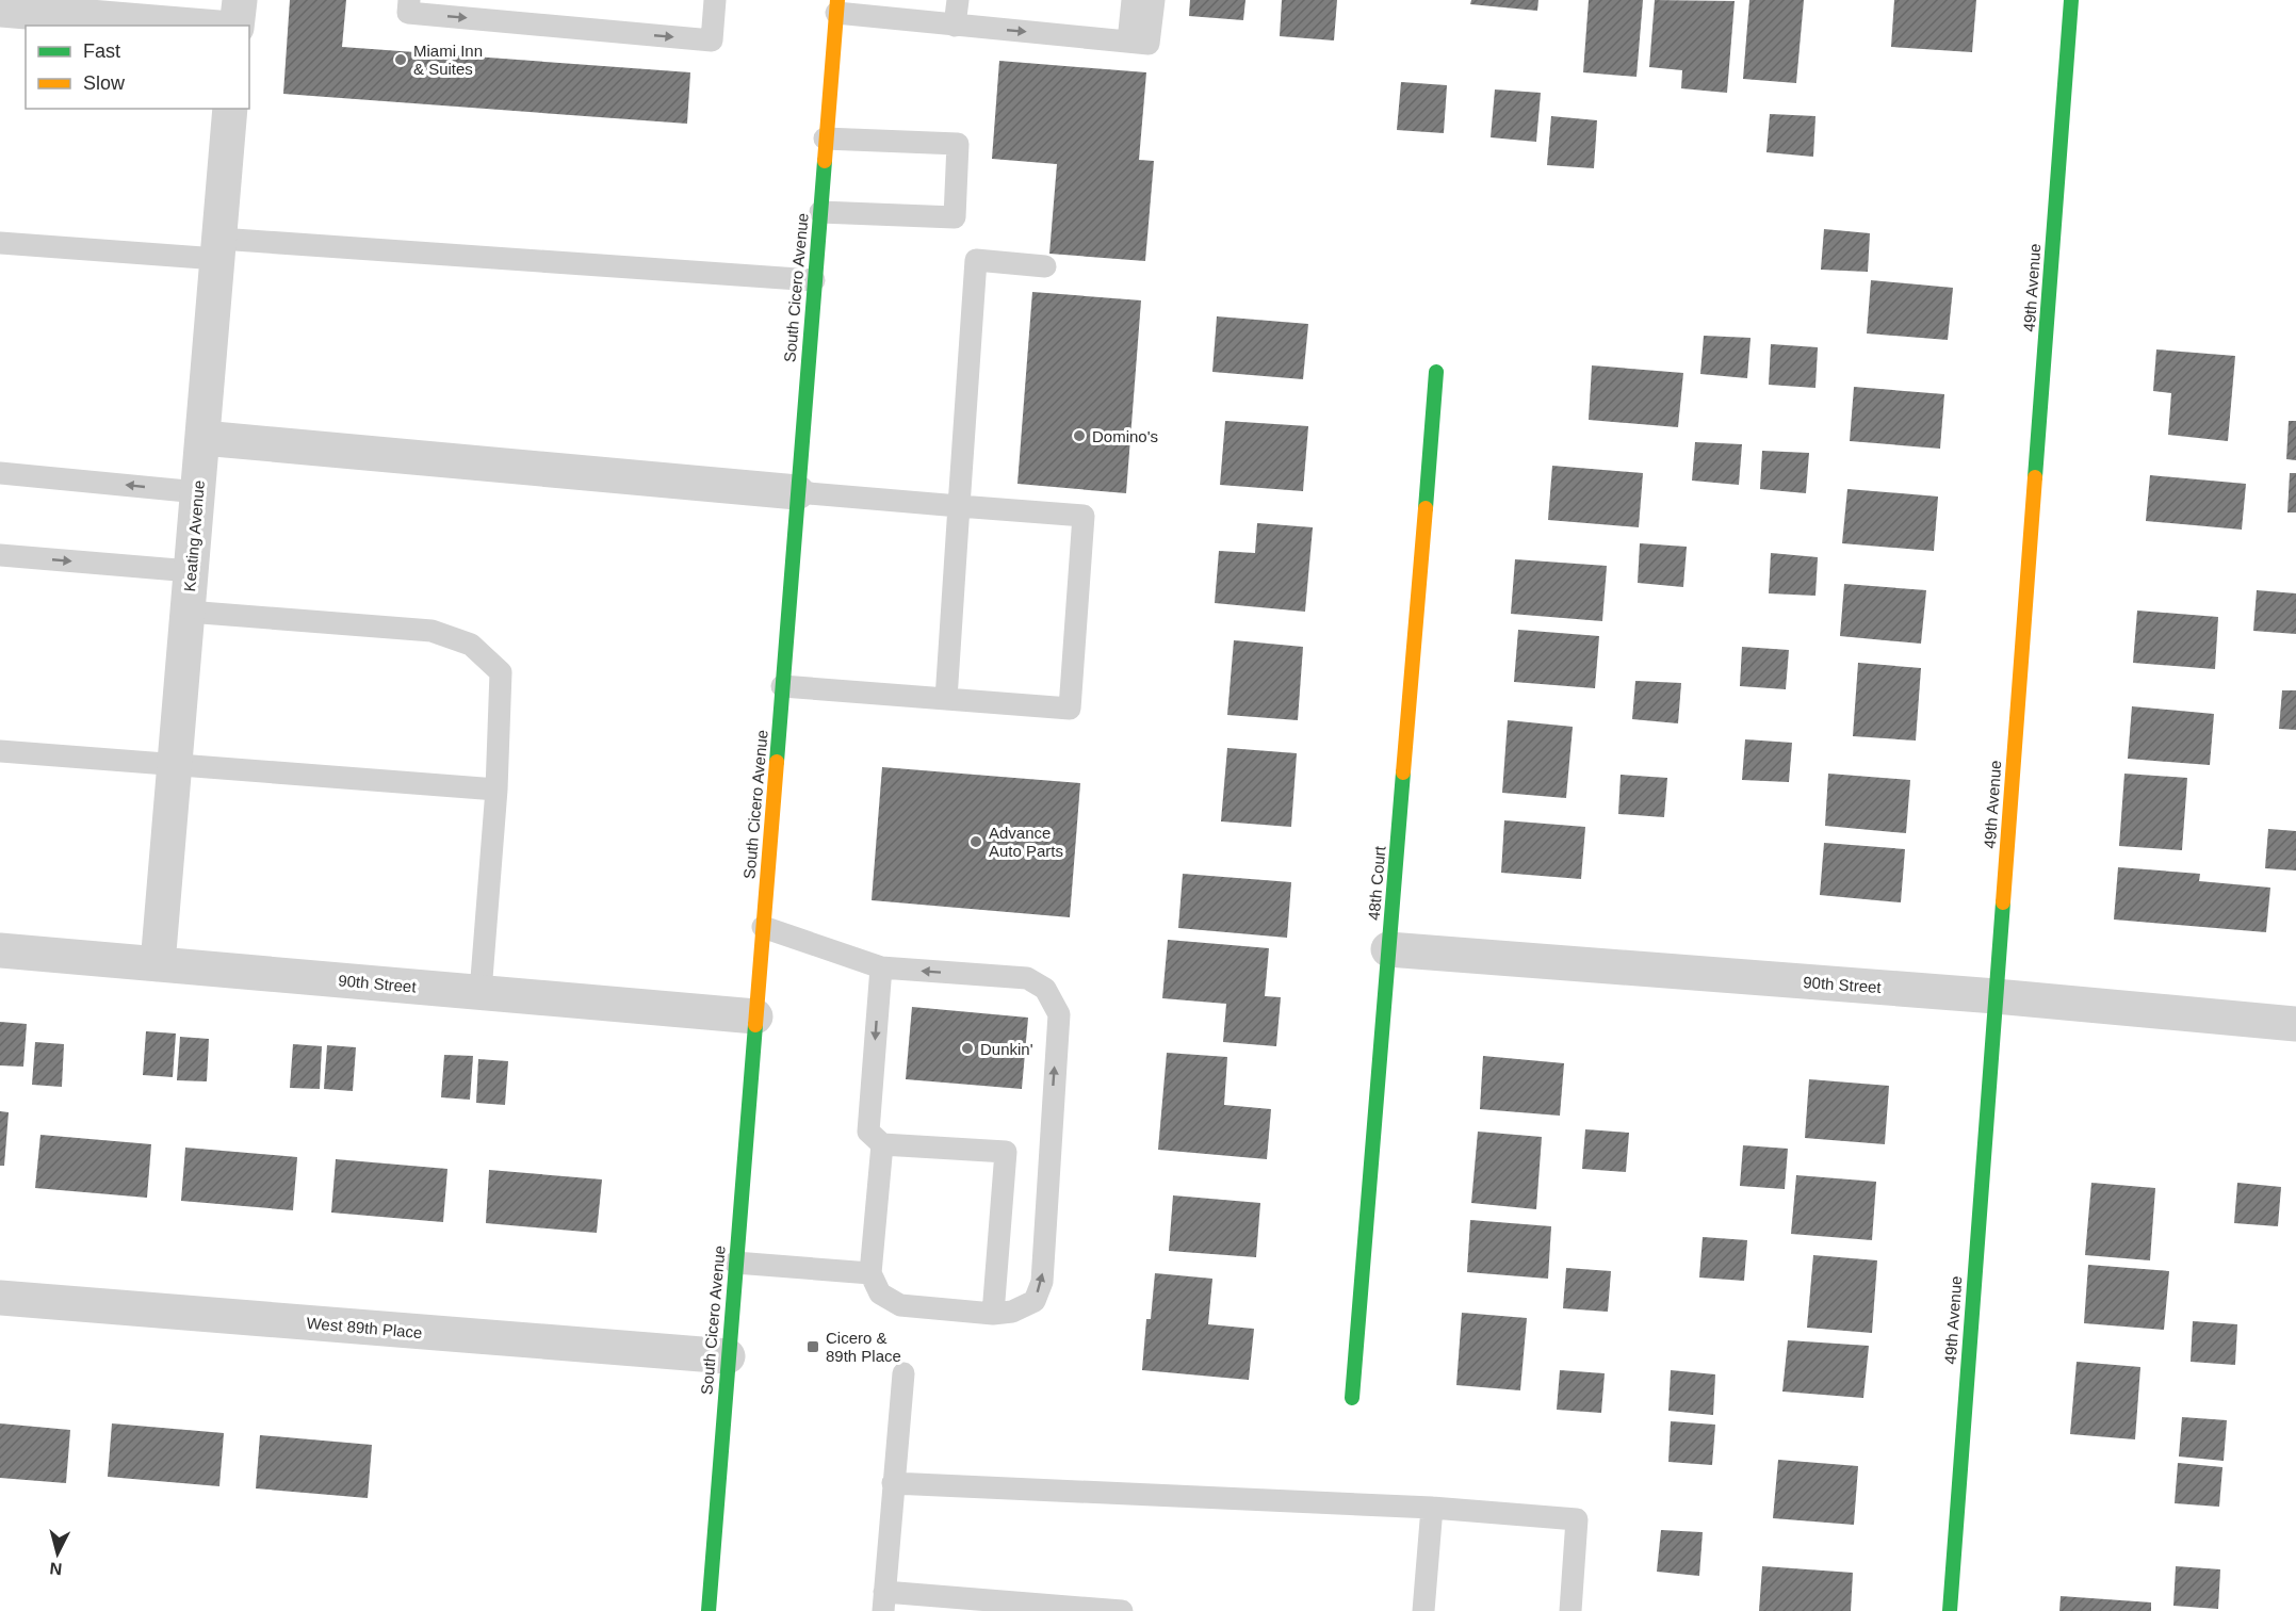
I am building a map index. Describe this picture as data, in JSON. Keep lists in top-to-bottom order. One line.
{"streets":{"street":["South Cicero Avenue","49th Avenue","Keating Avenue","48th Court","90th Street","West 89th Place"]},"crossings":[["South Cicero Avenue","90th Street"],["South Cicero Avenue","West 89th Place"],["49th Avenue","90th Street"],["Keating Avenue","90th Street"],["48th Court","90th Street"]],"places":{"other":["Miami Inn & Suites","Domino's","Advance Auto Parts","Dunkin'"],"transit":["Cicero & 89th Place"]},"legend":["Fast","Slow"],"north":"bottom"}
